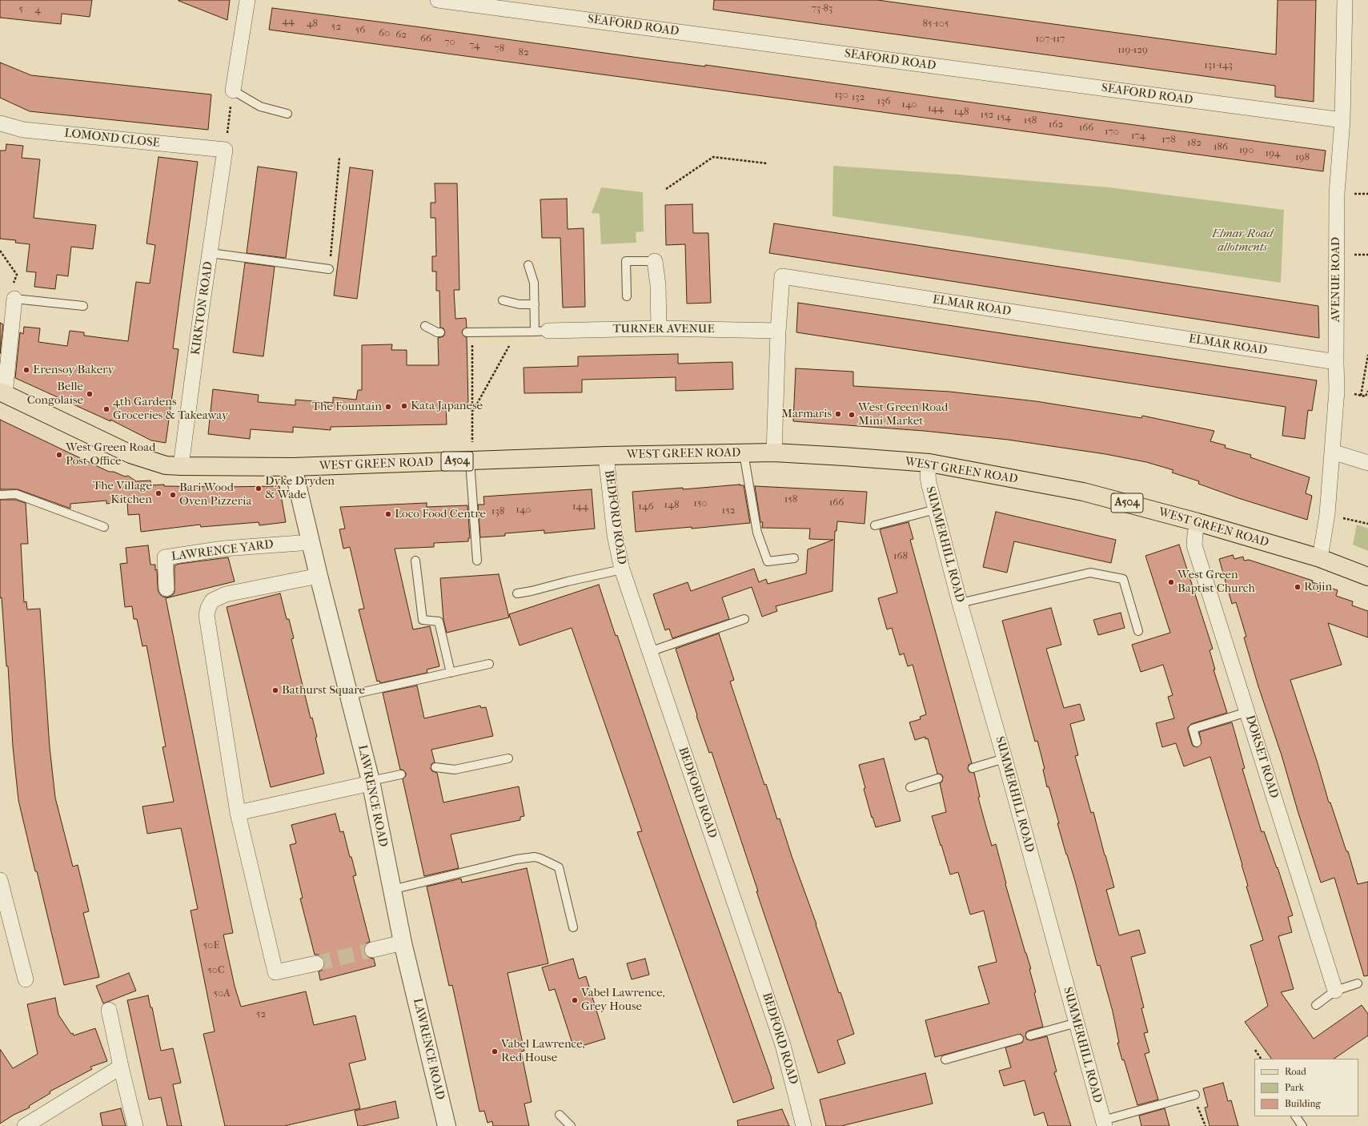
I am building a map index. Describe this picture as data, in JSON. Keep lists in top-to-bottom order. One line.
{"streets":{"main road":["WEST GREEN ROAD","A504"],"street":["SEAFORD ROAD","LOMOND CLOSE","AVENUE ROAD","ELMAR ROAD","KIRKTON ROAD","TURNER AVENUE","BEDFORD ROAD","SUMMERHILL ROAD","LAWRENCE YARD","DORSET ROAD","LAWRENCE ROAD"]},"crossings":[["SEAFORD ROAD","AVENUE ROAD"],["LOMOND CLOSE","KIRKTON ROAD"],["AVENUE ROAD","ELMAR ROAD"],["AVENUE ROAD","WEST GREEN ROAD"],["ELMAR ROAD","TURNER AVENUE"],["ELMAR ROAD","WEST GREEN ROAD"],["KIRKTON ROAD","WEST GREEN ROAD"],["WEST GREEN ROAD","BEDFORD ROAD"],["WEST GREEN ROAD","SUMMERHILL ROAD"],["WEST GREEN ROAD","DORSET ROAD"],["WEST GREEN ROAD","LAWRENCE ROAD"],["LAWRENCE YARD","LAWRENCE ROAD"]],"parks":["Elmar Road allotments"],"places":["Erensoy Bakery","Belle Congolaise","Kata Japanese","The Fountain","4th Gardens Groceries & Takeaway","Marmaris","West Green Road Mini Market","West Green Road Post Office","Dyke Dryden & Wade","The Village Kitchen","Bari Wood Oven Pizzeria","Loco Food Centre","West Green Baptist Church","Rojin","Bathurst Square","Vabel Lawrence, Grey House","Vabel Lawrence, Red House"],"house_numbers":["73-83","5","4","44","48","85-105","52","56","60","62","66","107-117","70","74","78","119-129","82","131-143","130","132","136","140","144","148","152","154","158","162","166","170","174","178","182","186","190","194","198","158","166","150","148","144","146","140","152","138","168","50E","50C","50A","52"],"legend":["Road","Park","Building"]}
